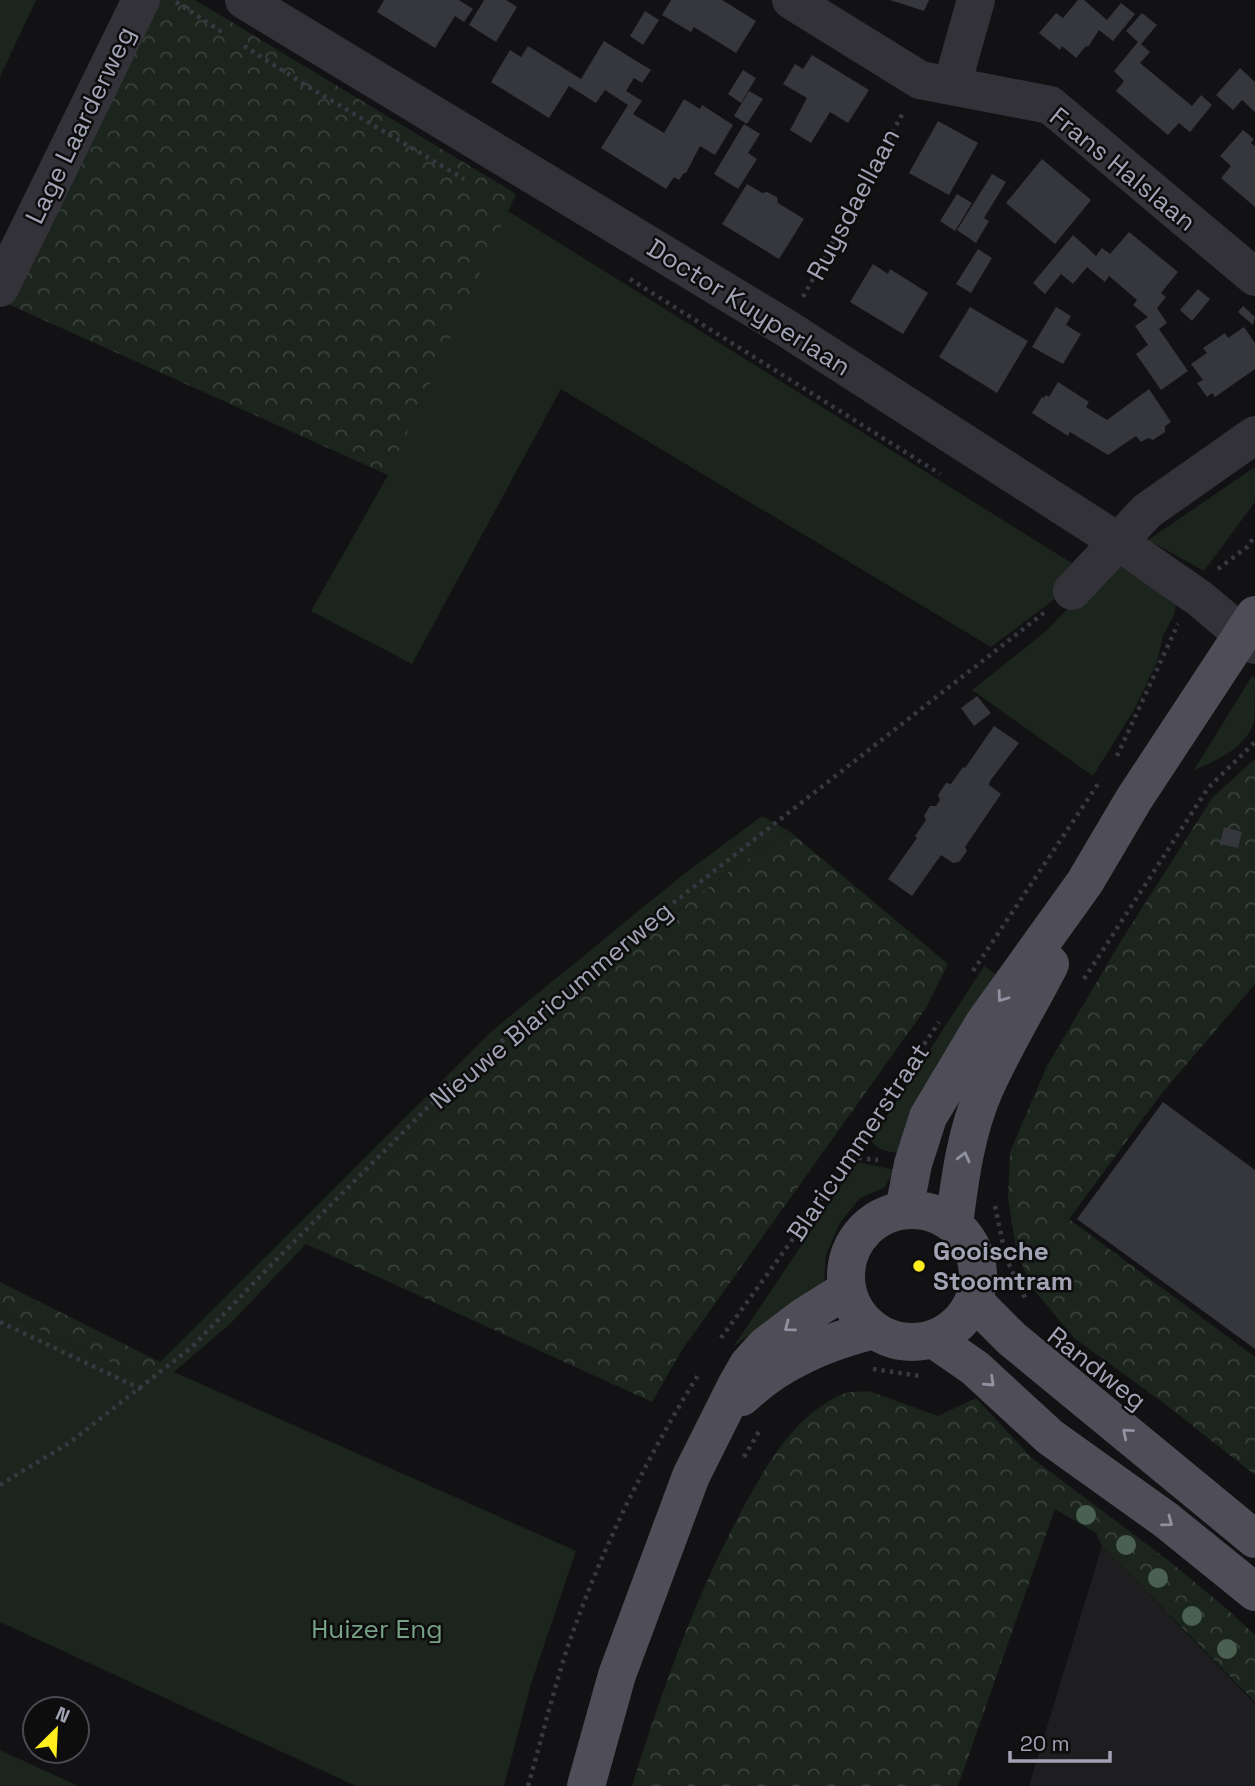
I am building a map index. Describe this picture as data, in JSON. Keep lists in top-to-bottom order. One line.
{"streets":{"main road":["Blaricummerstraat","Randweg"],"street":["Lage Laarderweg","Frans Halslaan","Doctor Kuyperlaan"],"path":["Ruysdaellaan","Nieuwe Blaricummerweg"]},"crossings":[["Frans Halslaan","Ruysdaellaan"],["Ruysdaellaan","Doctor Kuyperlaan"],["Doctor Kuyperlaan","Blaricummerstraat"],["Blaricummerstraat","Randweg"]],"one_way":["Randweg"],"parks":["Huizer Eng"],"places":["Gooische Stoomtram"],"scale_bar":"20 m","north":"top right"}
